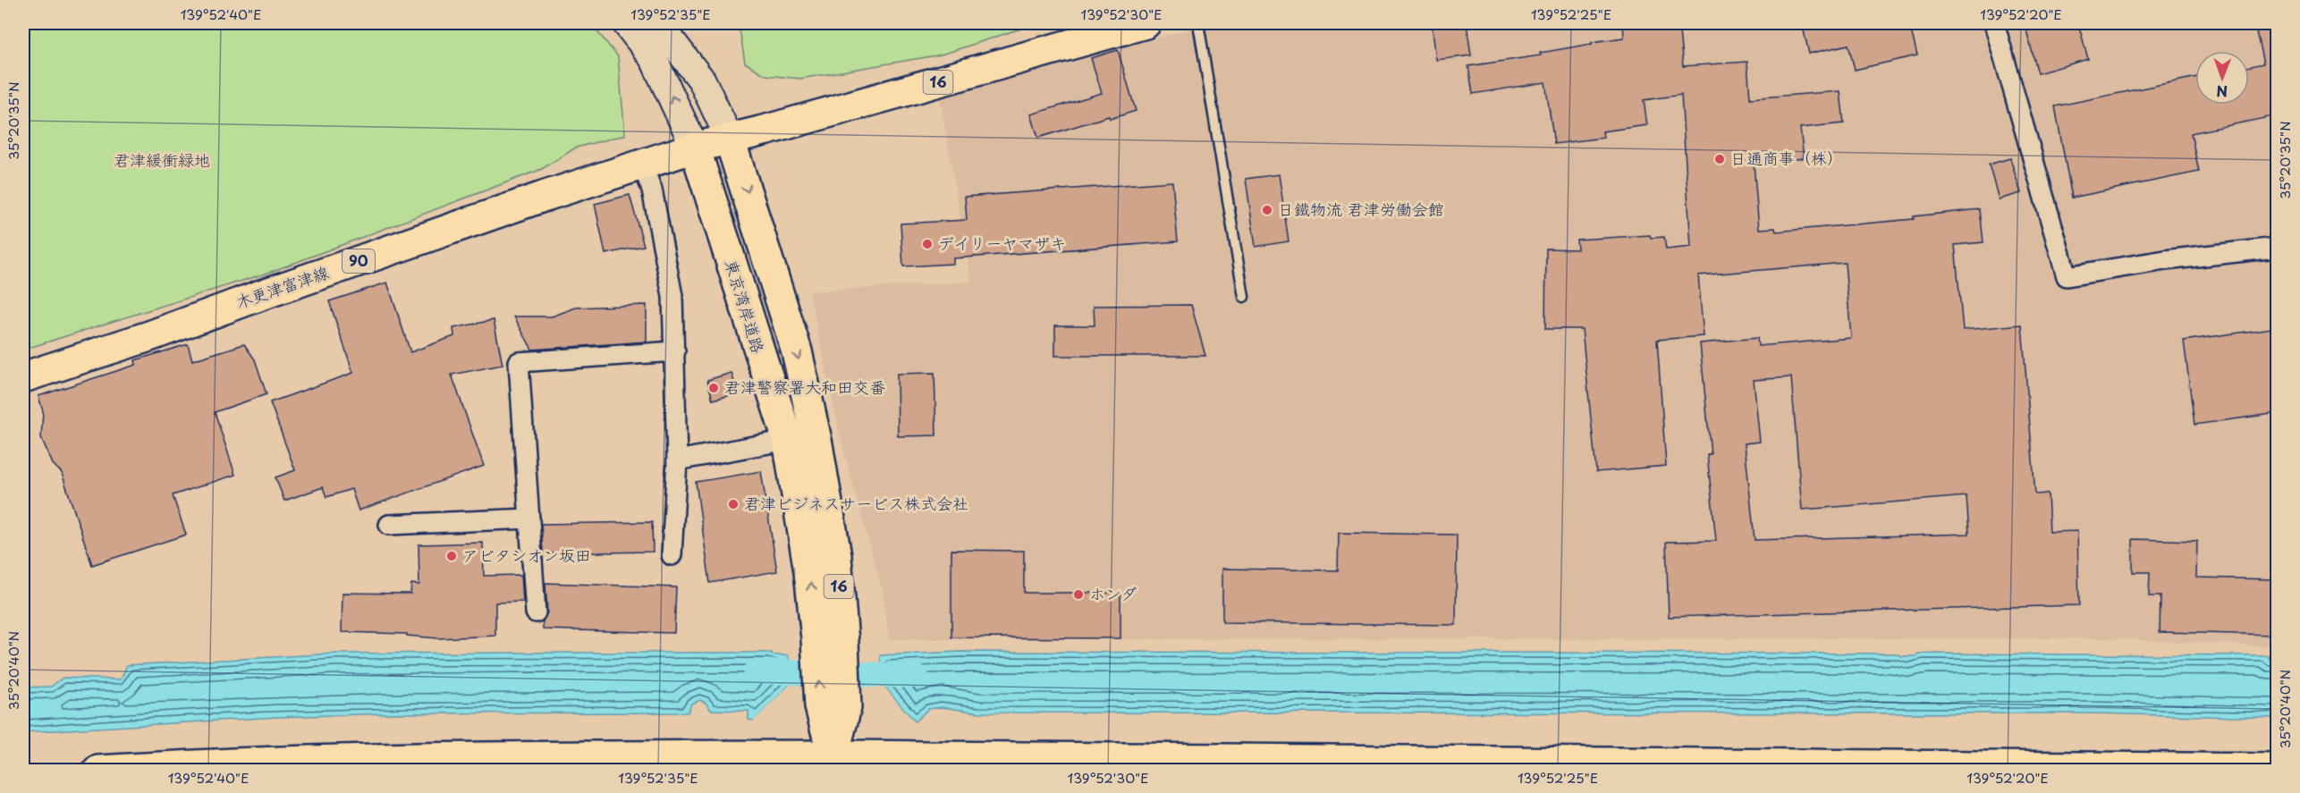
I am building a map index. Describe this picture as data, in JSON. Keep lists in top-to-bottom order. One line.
{"streets":{"main road":["16","90","木更津富津線","東京湾岸道路"]},"crossings":[["16","木更津富津線"],["16","東京湾岸道路"],["木更津富津線","東京湾岸道路"]],"parks":["君津緩衝緑地"],"places":["日通商事（株）","日鐵物流 君津労働会館","デイリーヤマザキ","君津警察署大和田交番","君津ビジネスサービス株式会社","アビタシオン坂田","ホンダ"],"north":"bottom","coordinates":["139°52'40\"E","139°52'35\"E","139°52'30\"E","139°52'25\"E","139°52'20\"E","35°20'35\"N","35°20'40\"N"]}
